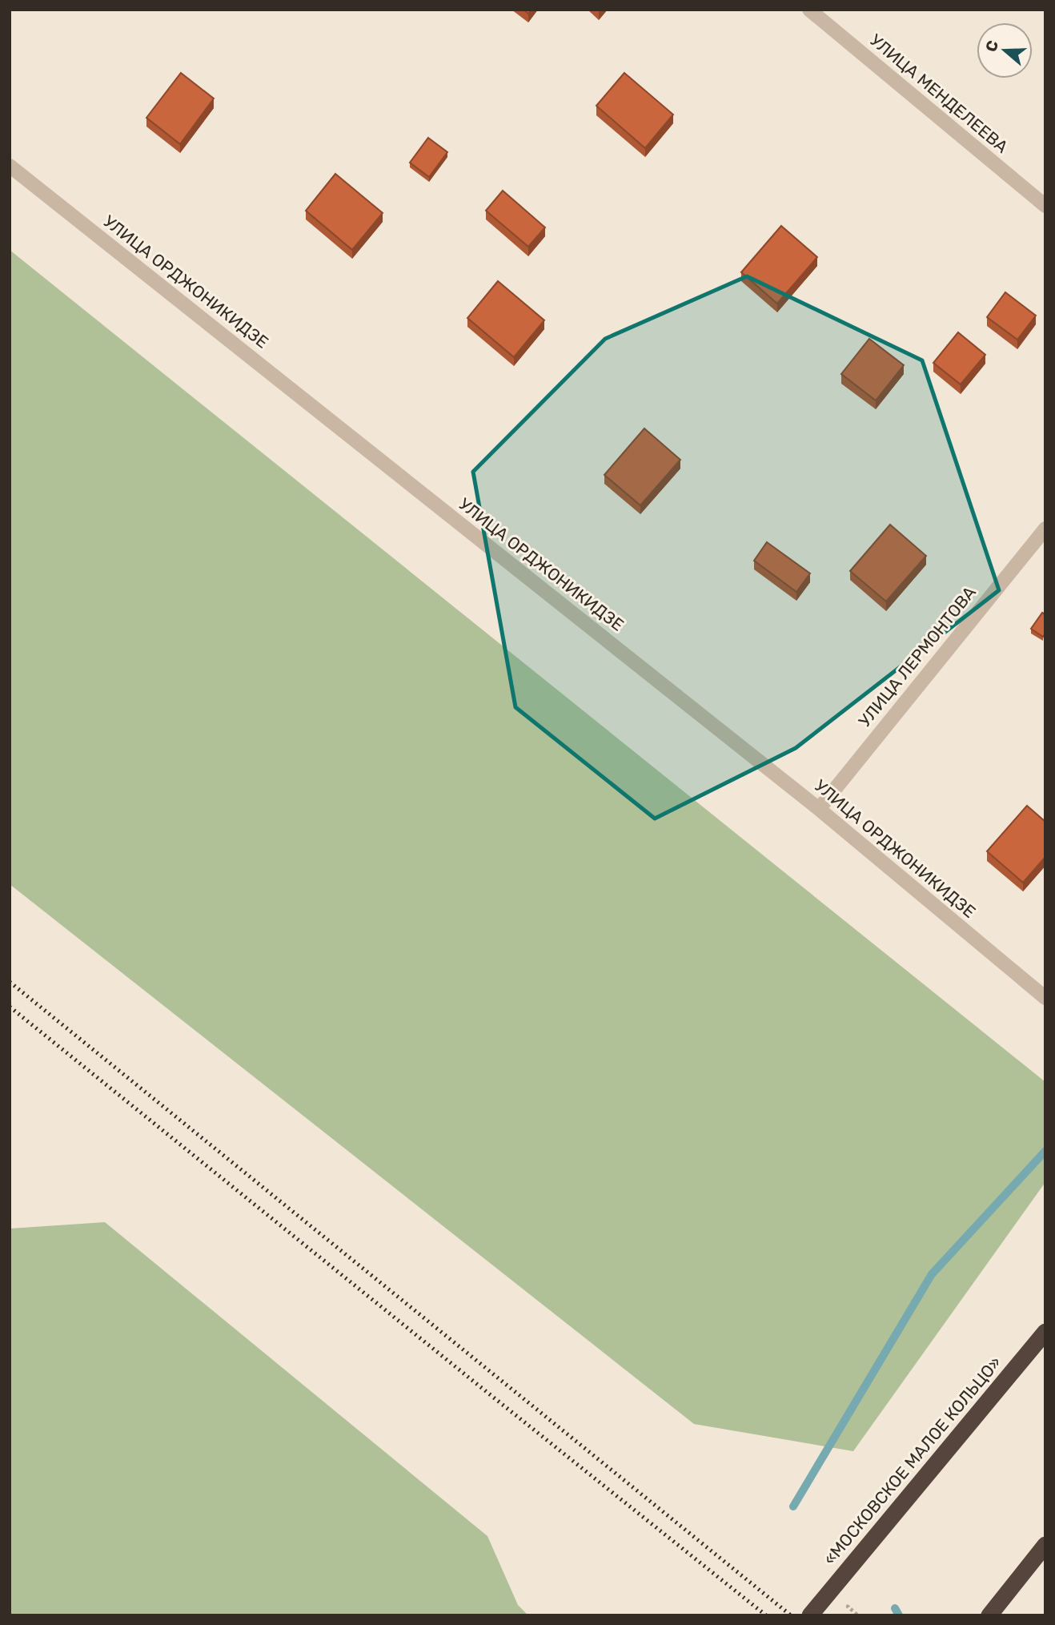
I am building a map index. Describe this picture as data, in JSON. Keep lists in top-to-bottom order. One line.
{"streets":{"highway":["«МОСКОВСКОЕ МАЛОЕ КОЛЬЦО»"],"street":["УЛИЦА МЕНДЕЛЕЕВА","УЛИЦА ОРДЖОНИКИДЗЕ","УЛИЦА ЛЕРМОНТОВА"]},"crossings":[["УЛИЦА ОРДЖОНИКИДЗЕ","УЛИЦА ЛЕРМОНТОВА"]],"north":"left"}
